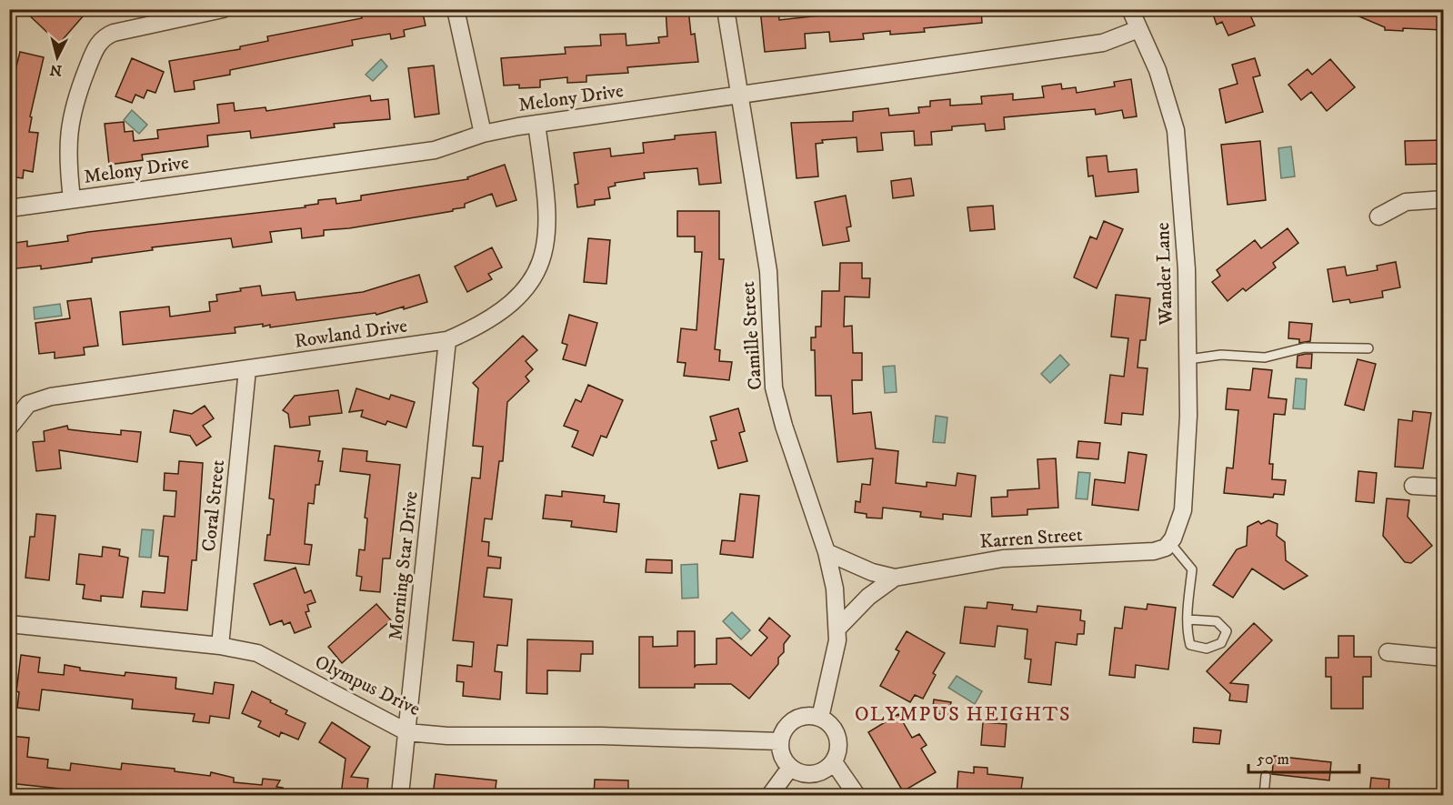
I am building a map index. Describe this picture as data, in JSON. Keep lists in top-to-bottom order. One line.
{"streets":{"street":["Melony Drive","Wander Lane","Rowland Drive","Camille Street","Coral Street","Karren Street","Morning Star Drive","Olympus Drive"]},"crossings":[["Melony Drive","Wander Lane"],["Melony Drive","Rowland Drive"],["Melony Drive","Camille Street"],["Wander Lane","Karren Street"],["Rowland Drive","Coral Street"],["Rowland Drive","Morning Star Drive"],["Camille Street","Karren Street"],["Camille Street","Olympus Drive"],["Coral Street","Olympus Drive"],["Morning Star Drive","Olympus Drive"]],"districts":["OLYMPUS HEIGHTS"],"scale_bar":"50 m","north":"bottom"}
